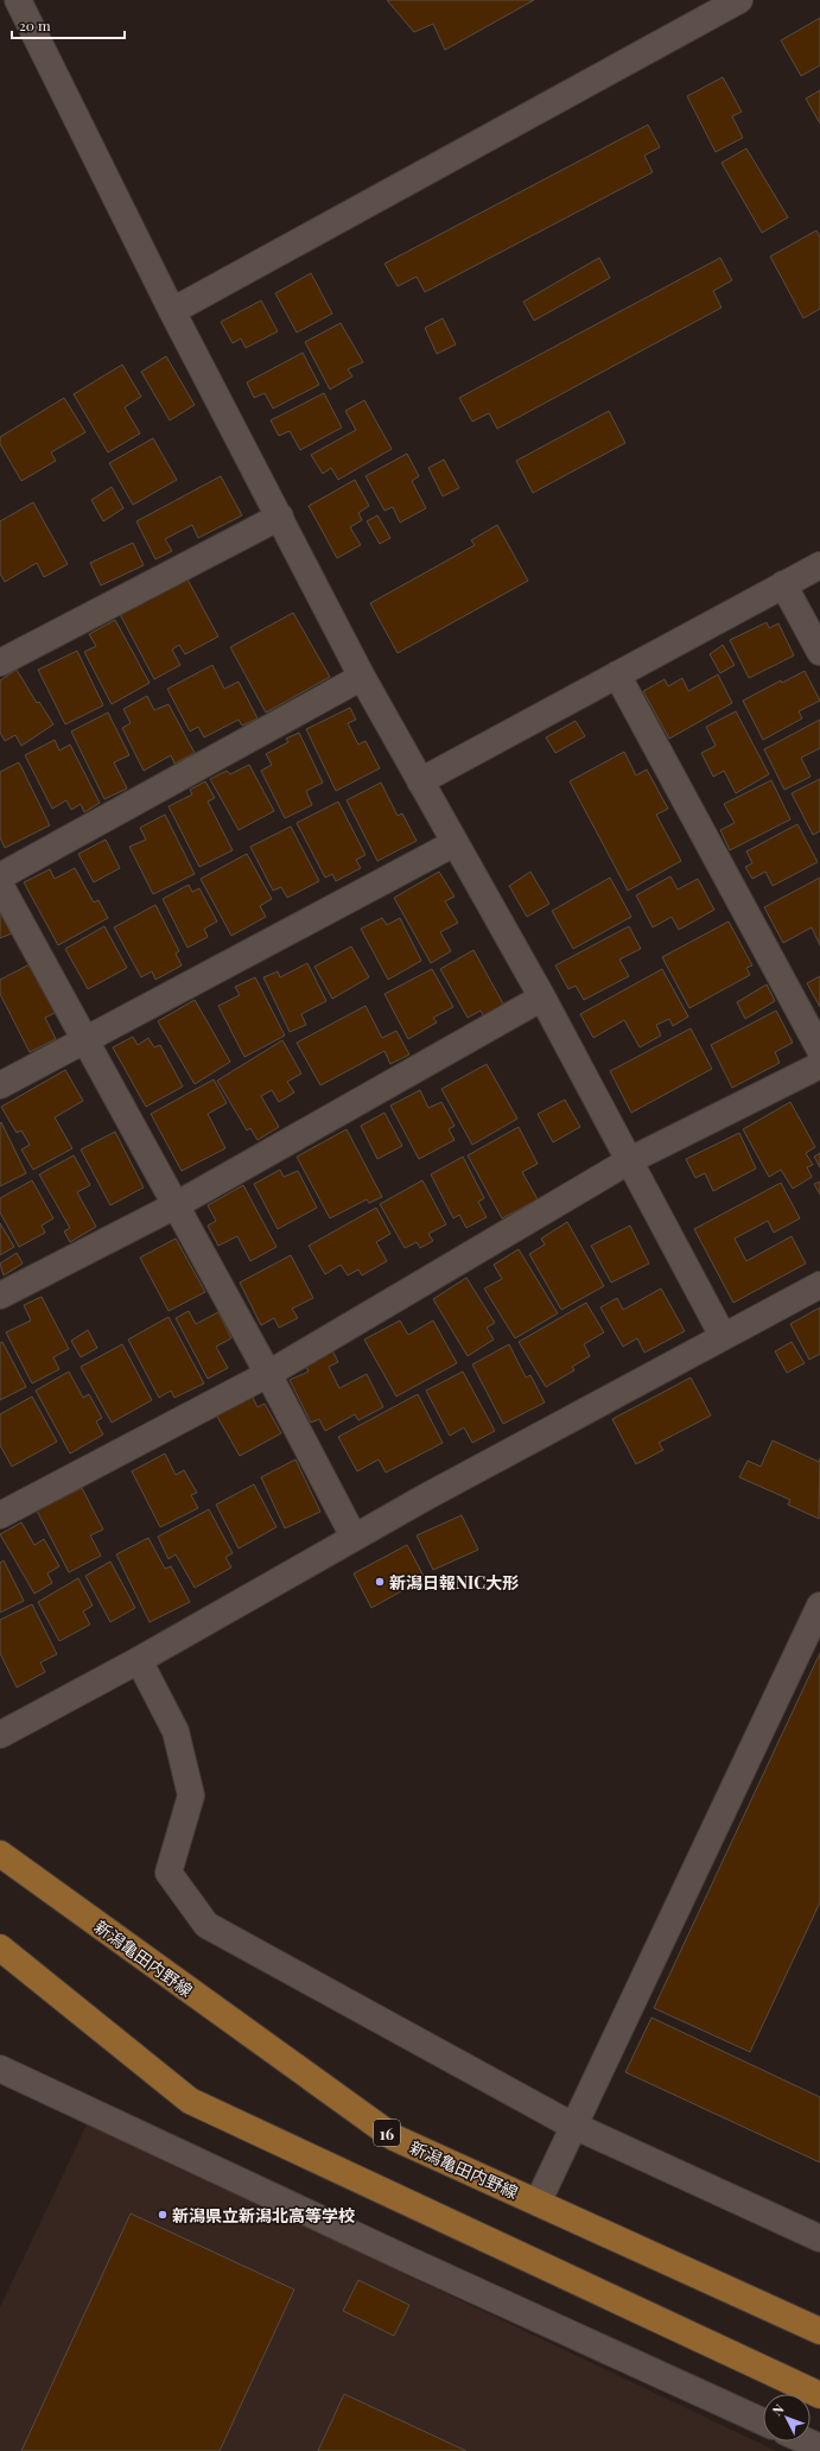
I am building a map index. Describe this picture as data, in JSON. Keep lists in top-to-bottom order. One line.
{"streets":{"main road":["新潟亀田内野線","16"]},"places":["新潟日報NIC大形","新潟県立新潟北高等学校"],"scale_bar":"20 m","north":"top left"}
